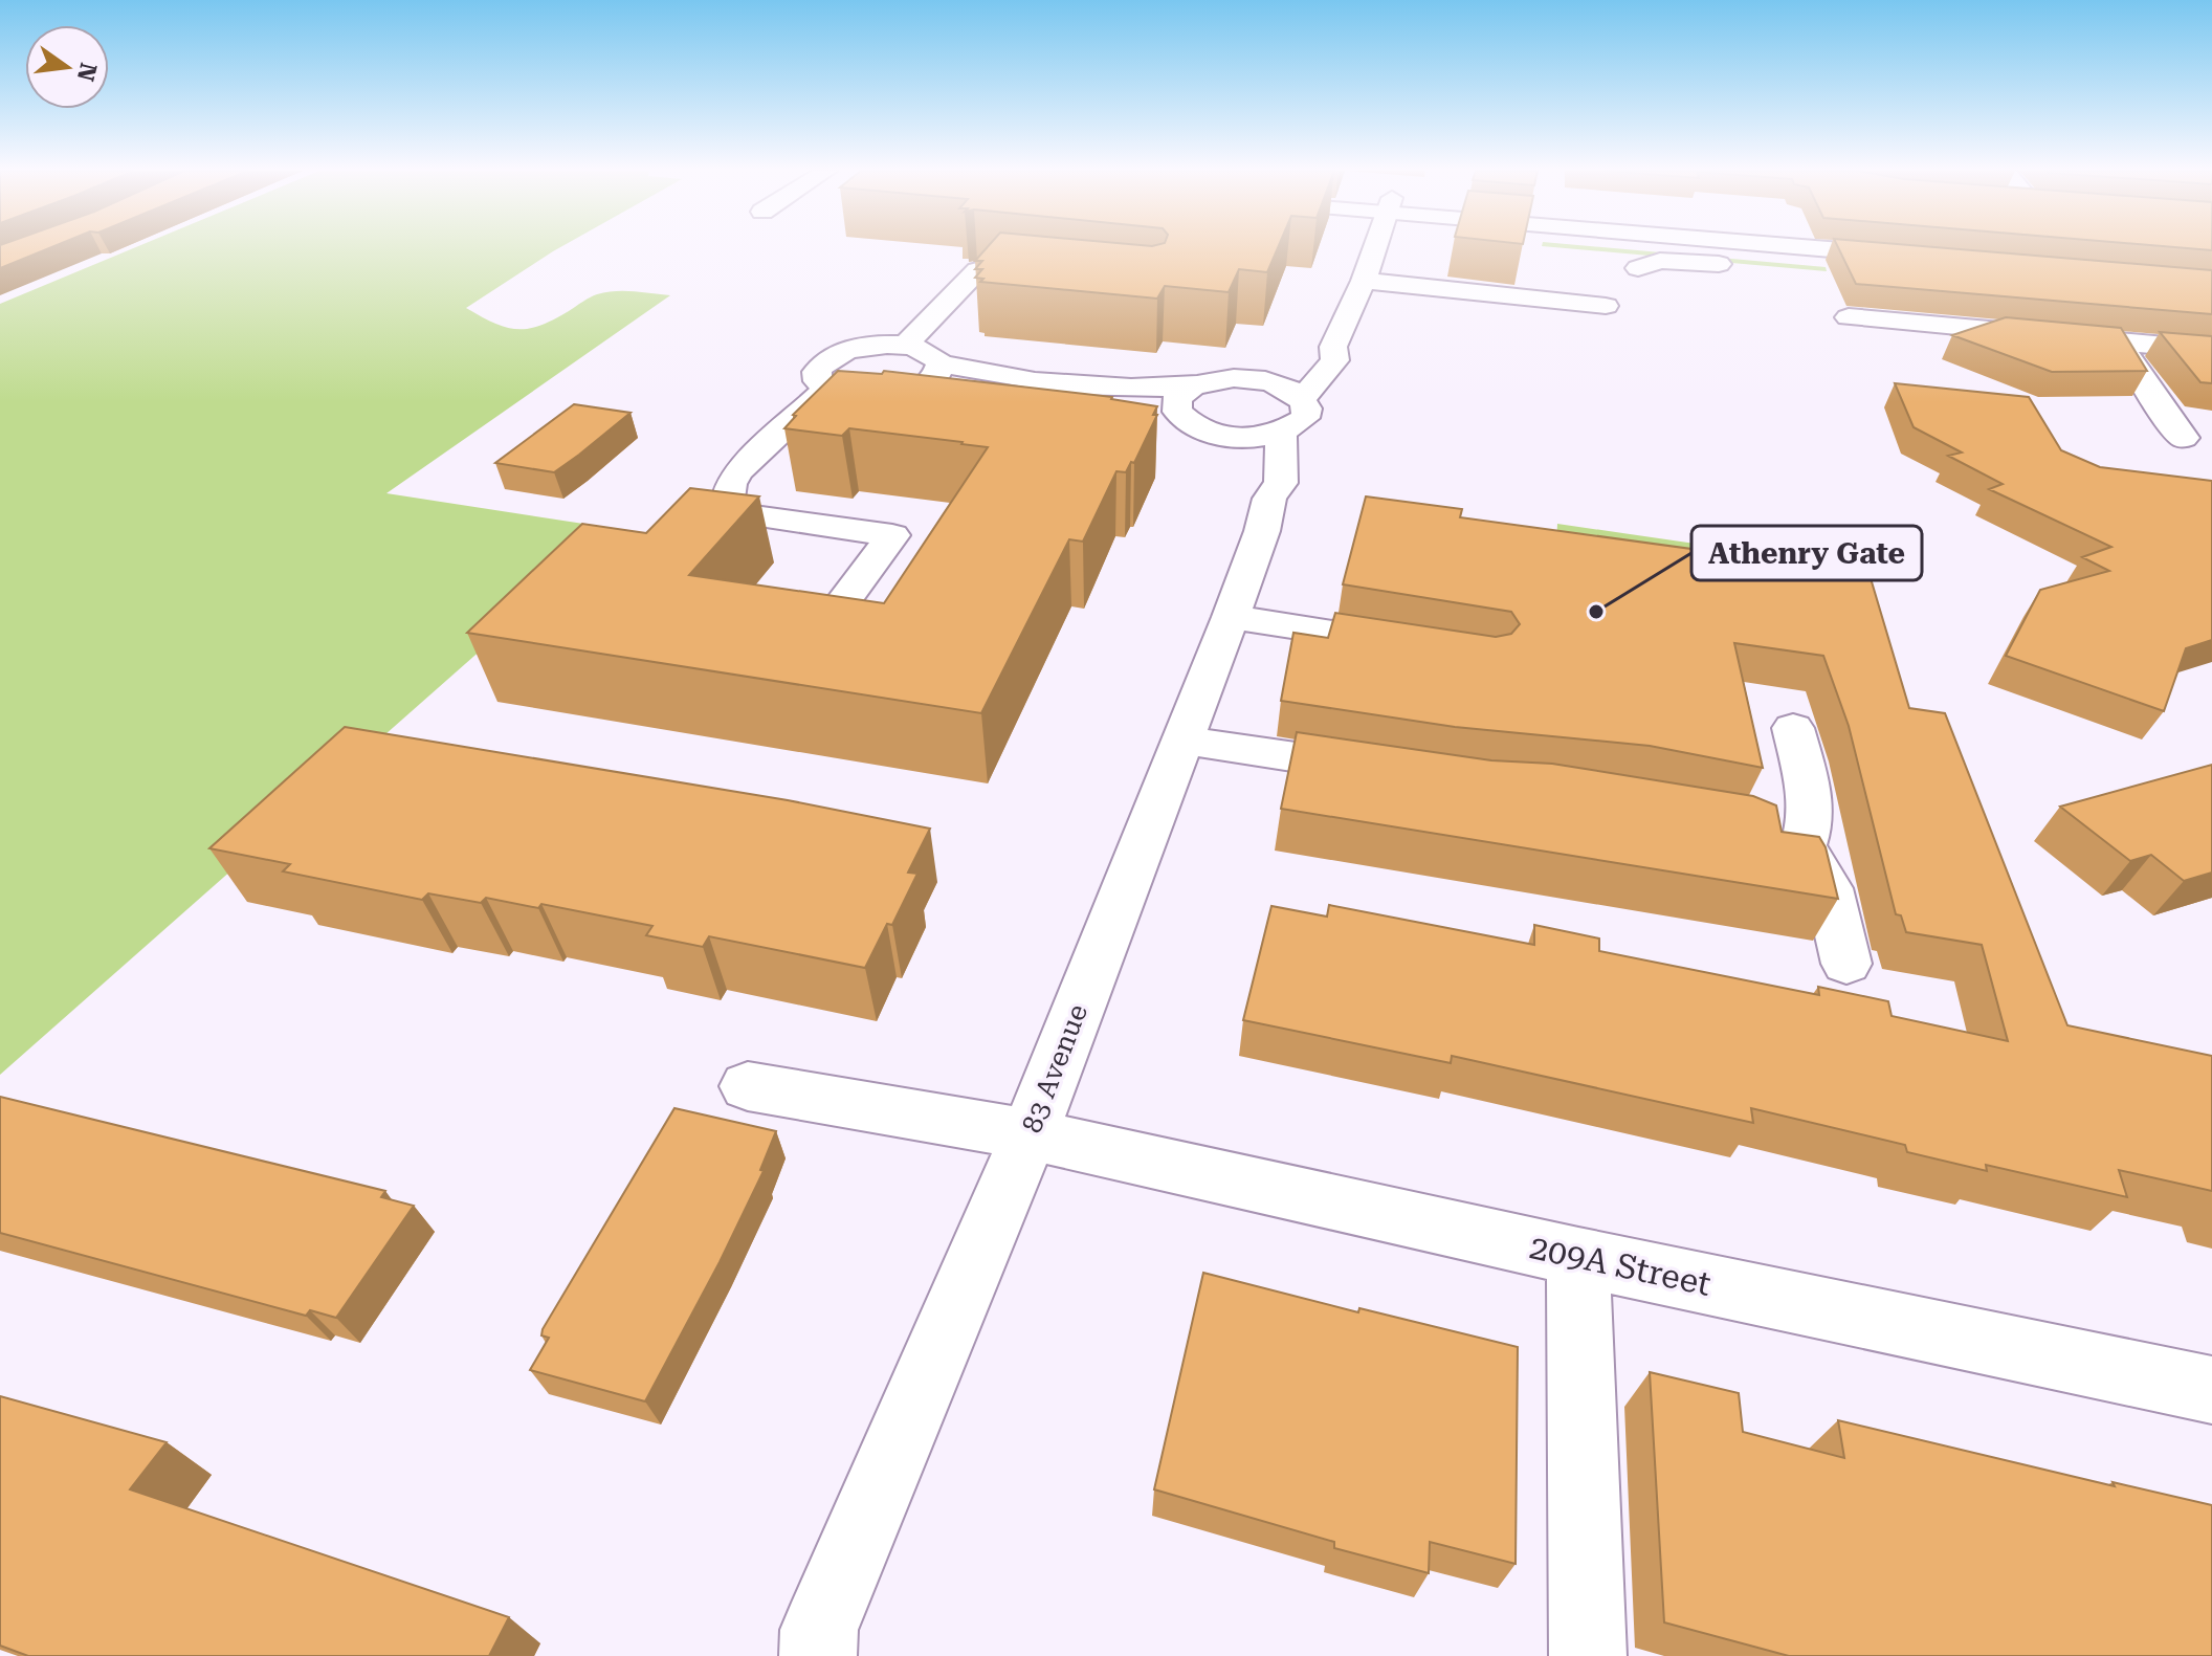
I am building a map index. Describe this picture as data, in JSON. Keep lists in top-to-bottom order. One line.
{"streets":{"street":["83 Avenue","209A Street"]},"crossings":[["83 Avenue","209A Street"]],"places":["Athenry Gate"],"north":"right"}
